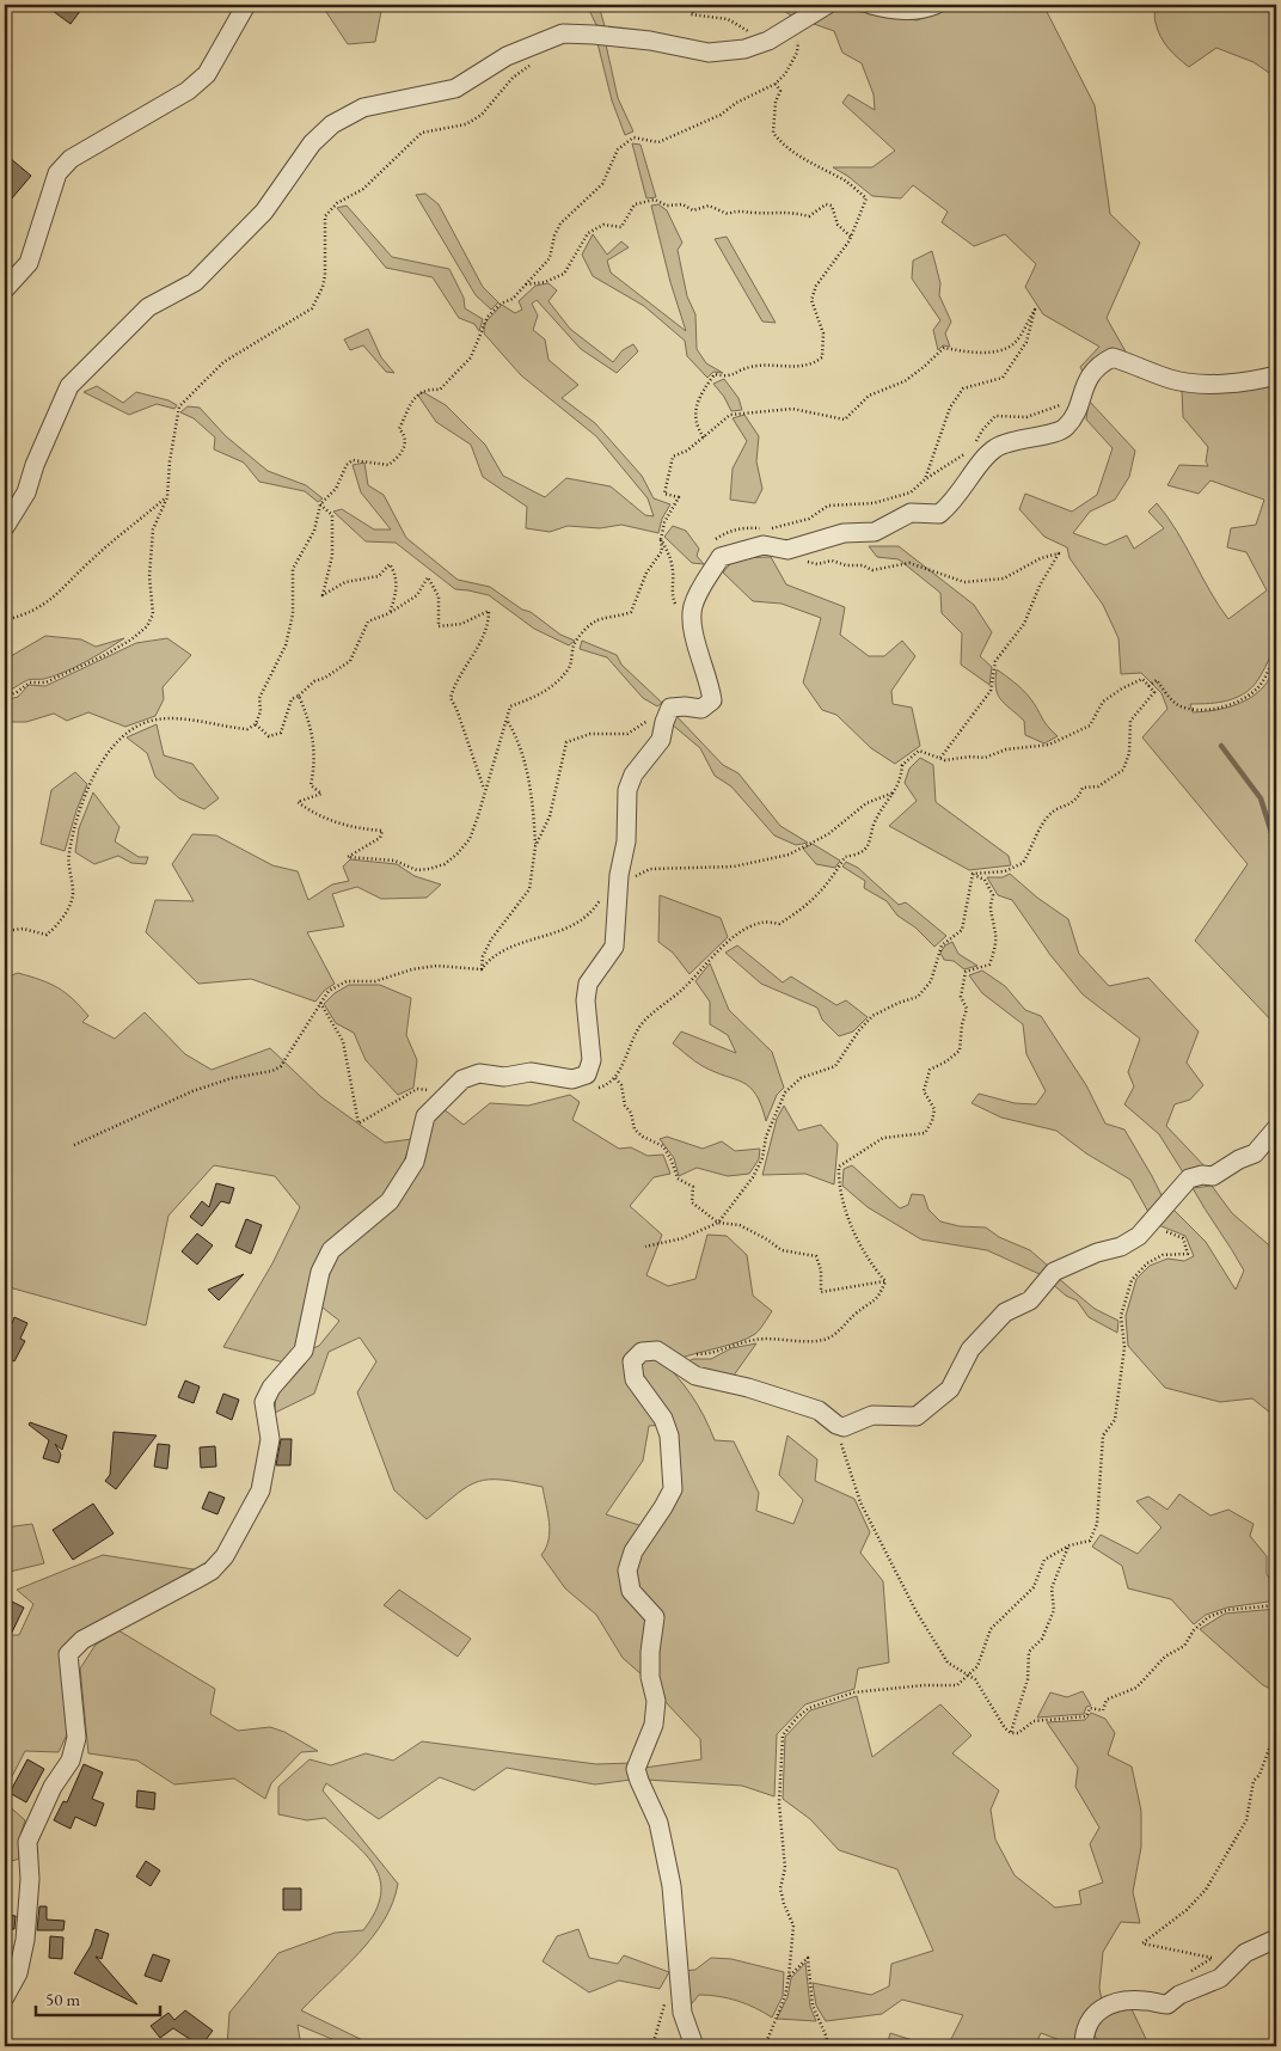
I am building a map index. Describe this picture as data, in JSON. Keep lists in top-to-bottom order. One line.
{"scale_bar":"50 m"}
